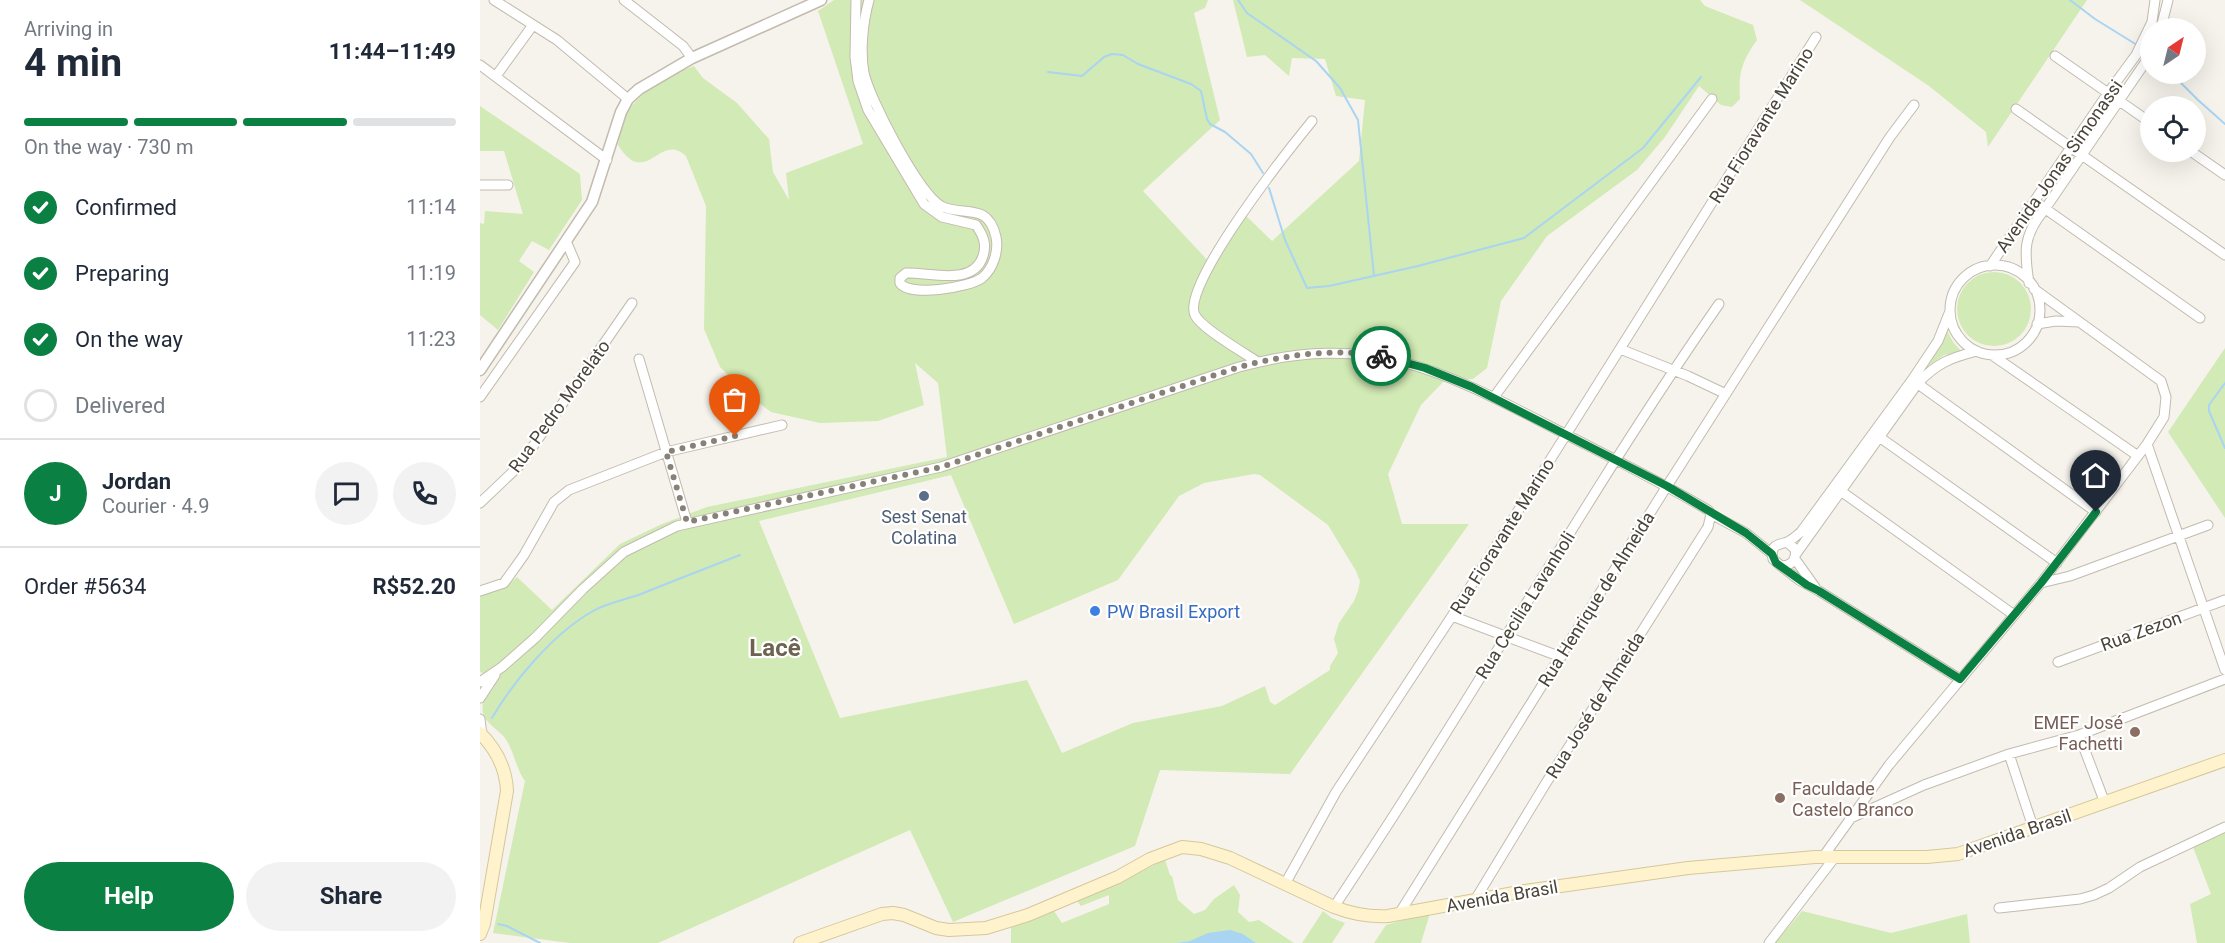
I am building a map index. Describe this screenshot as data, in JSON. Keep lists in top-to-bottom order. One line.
{"streets":{"main road":["Avenida Brasil"],"street":["Rua Fioravante Marino","Avenida Jonas Simonassi","Rua Pedro Morelato","Rua Henrique de Almeida","Rua Cecilia Lavanholi","Rua Zezon","Rua José de Almeida"]},"crossings":[["Rua Fioravante Marino","Avenida Brasil"],["Rua Henrique de Almeida","Avenida Brasil"],["Rua Cecilia Lavanholi","Avenida Brasil"],["Rua José de Almeida","Avenida Brasil"]],"districts":["Lacê"],"places":["Sest Senat Colatina","PW Brasil Export","EMEF José Fachetti","Faculdade Castelo Branco"],"north":"top right","page":{"heading":["4 min","Arriving in","11:44–11:49"],"panel":["Jordan","Courier · 4.9","Order #5634","R$52.20"],"bar":"On the way · 730 m","list":[["Confirmed","11:14"],["Preparing","11:19"],["On the way","11:23"],"Delivered"],"round":"J","buttons":["Help","Share"]}}
